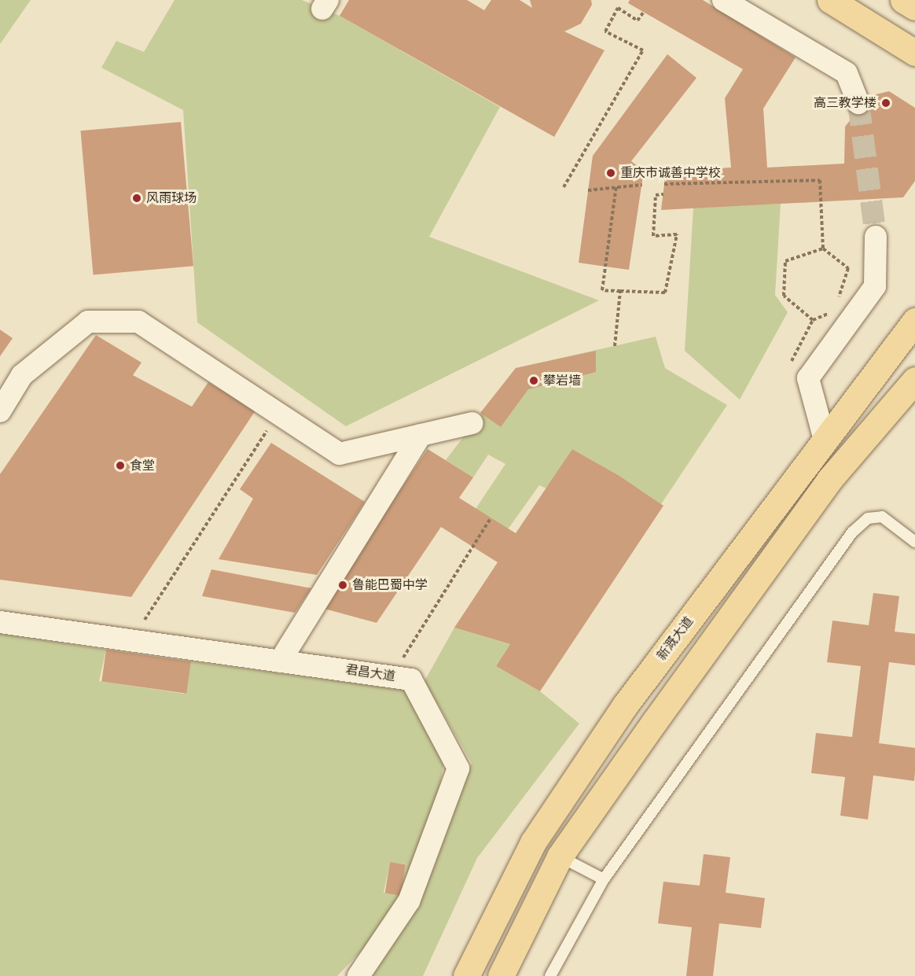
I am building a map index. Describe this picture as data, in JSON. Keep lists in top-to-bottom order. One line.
{"streets":{"main road":["新溉大道"],"street":["君昌大道"]},"places":["高三教学楼","重庆市诚善中学校","风雨球场","攀岩墙","食堂","鲁能巴蜀中学"]}
